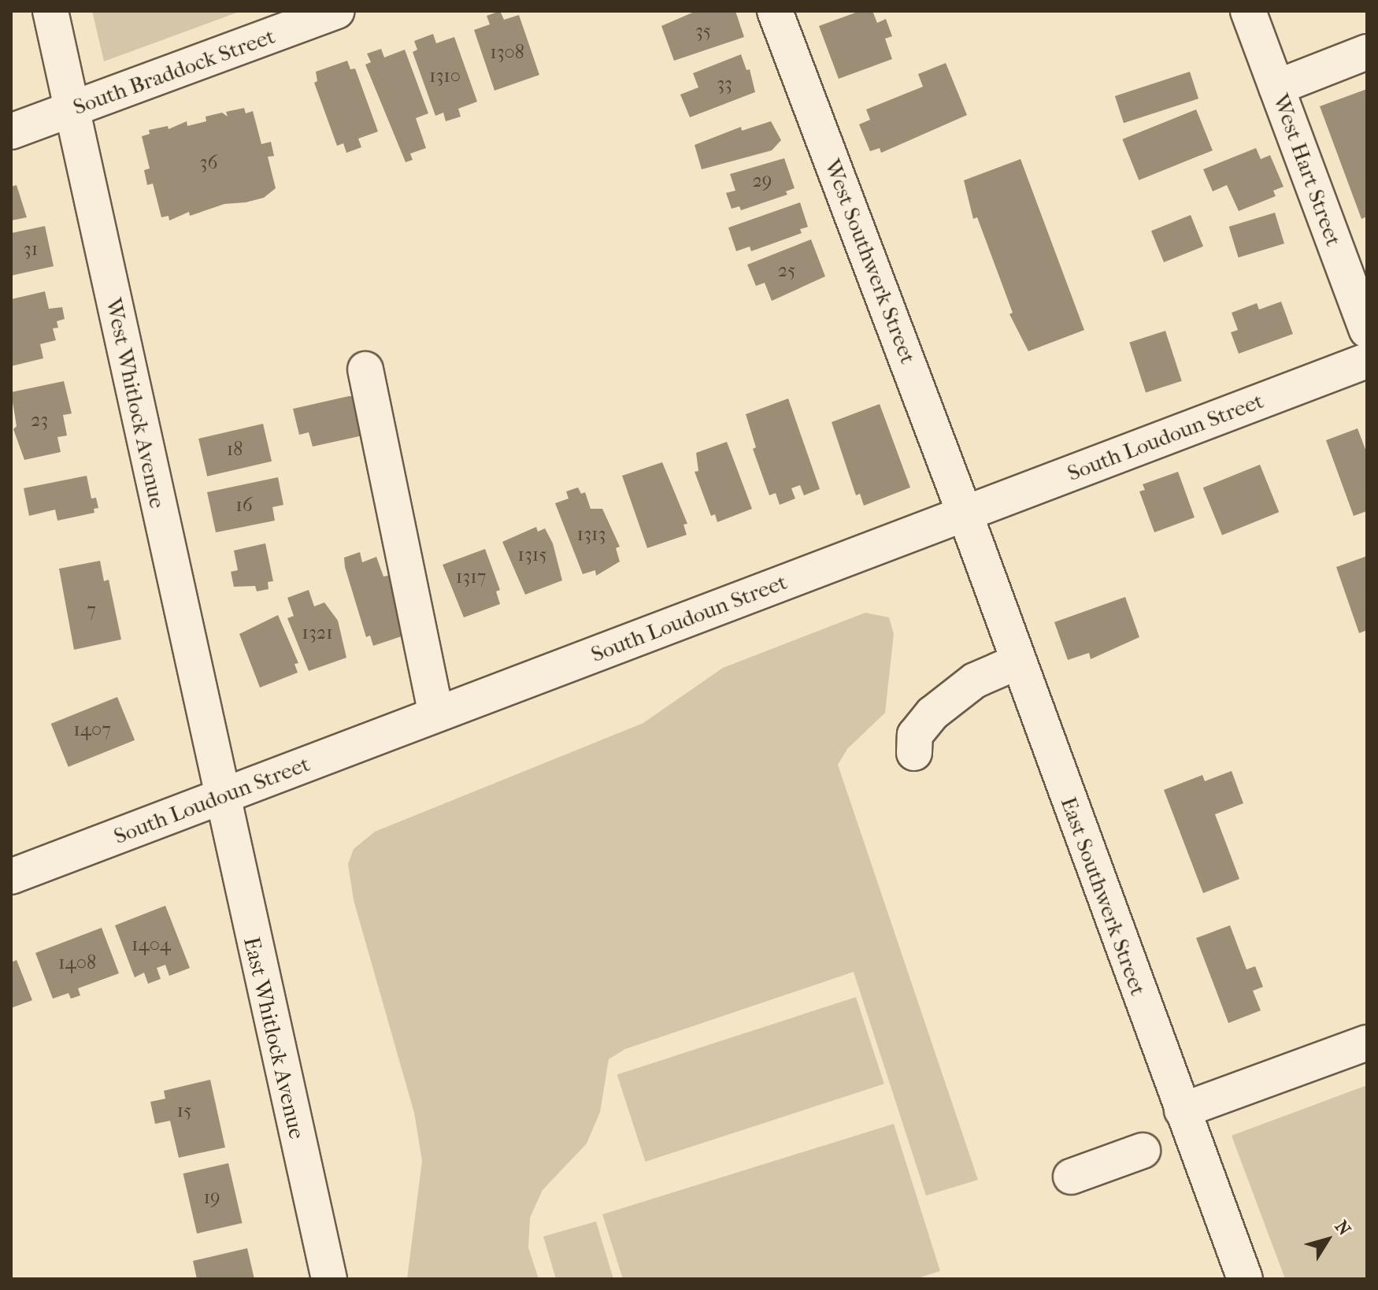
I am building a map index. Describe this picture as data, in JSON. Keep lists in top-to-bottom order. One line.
{"streets":{"street":["South Braddock Street","West Hart Street","West Southwerk Street","West Whitlock Avenue","South Loudoun Street","East Southwerk Street","East Whitlock Avenue"]},"crossings":[["South Braddock Street","West Whitlock Avenue"],["West Southwerk Street","South Loudoun Street"],["West Southwerk Street","East Southwerk Street"],["West Whitlock Avenue","South Loudoun Street"],["West Whitlock Avenue","East Whitlock Avenue"],["South Loudoun Street","East Southwerk Street"],["South Loudoun Street","East Whitlock Avenue"]],"house_numbers":["35","1308","1310","33","36","29","31","25","23","18","16","1313","1315","1317","7","1321","1407","1404","1408","15","19"],"north":"top right"}
